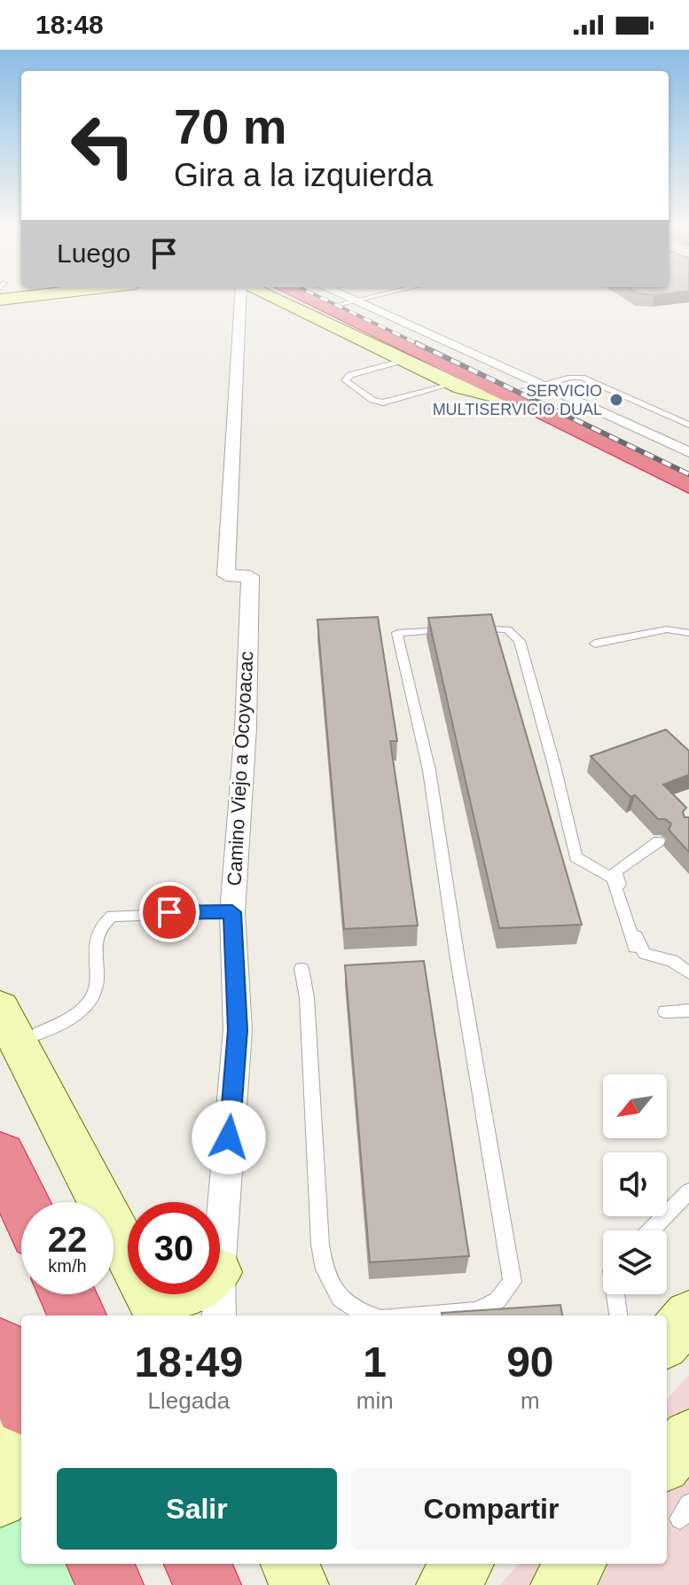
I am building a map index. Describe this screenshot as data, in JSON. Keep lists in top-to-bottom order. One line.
{"streets":{"street":["Camino Viejo a Ocoyoacac"]},"places":["SERVICIO MULTISERVICIO DUAL"],"north":"bottom left","page":{"status":"18:48","turn":["70 m","Gira a la izquierda"],"then":"Luego","speed":"22 km/h","limit":"30","eta":["18:49","Llegada","1","min","90","m"],"buttons":["Salir","Compartir"]}}
